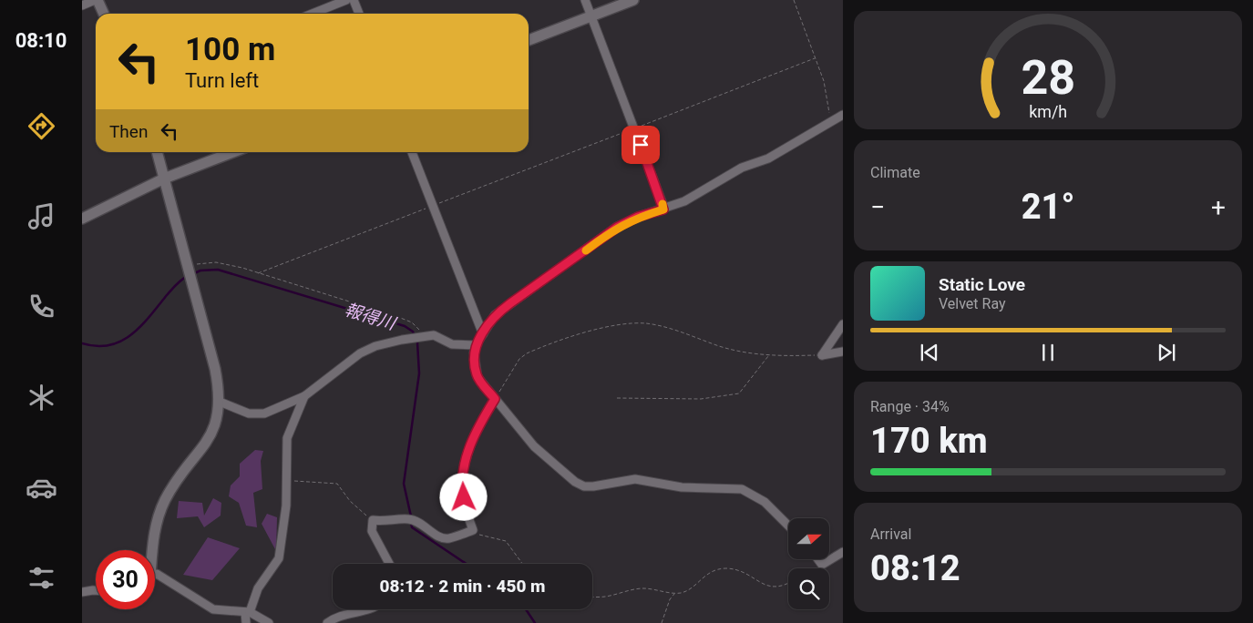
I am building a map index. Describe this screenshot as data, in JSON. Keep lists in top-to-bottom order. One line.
{"water":["報得川"],"north":"right","page":{"tabs":"08:10","turn":["100 m","Turn left"],"then":"Then","tile":["Climate",["Range · 34%","170 km"],["Arrival","08:12"]],"heat":["−","21°","+"],"song":["Static Love","Velvet Ray"],"limit":"30","trip":"08:12 · 2 min · 450 m","gauge":["28","km/h"]}}
